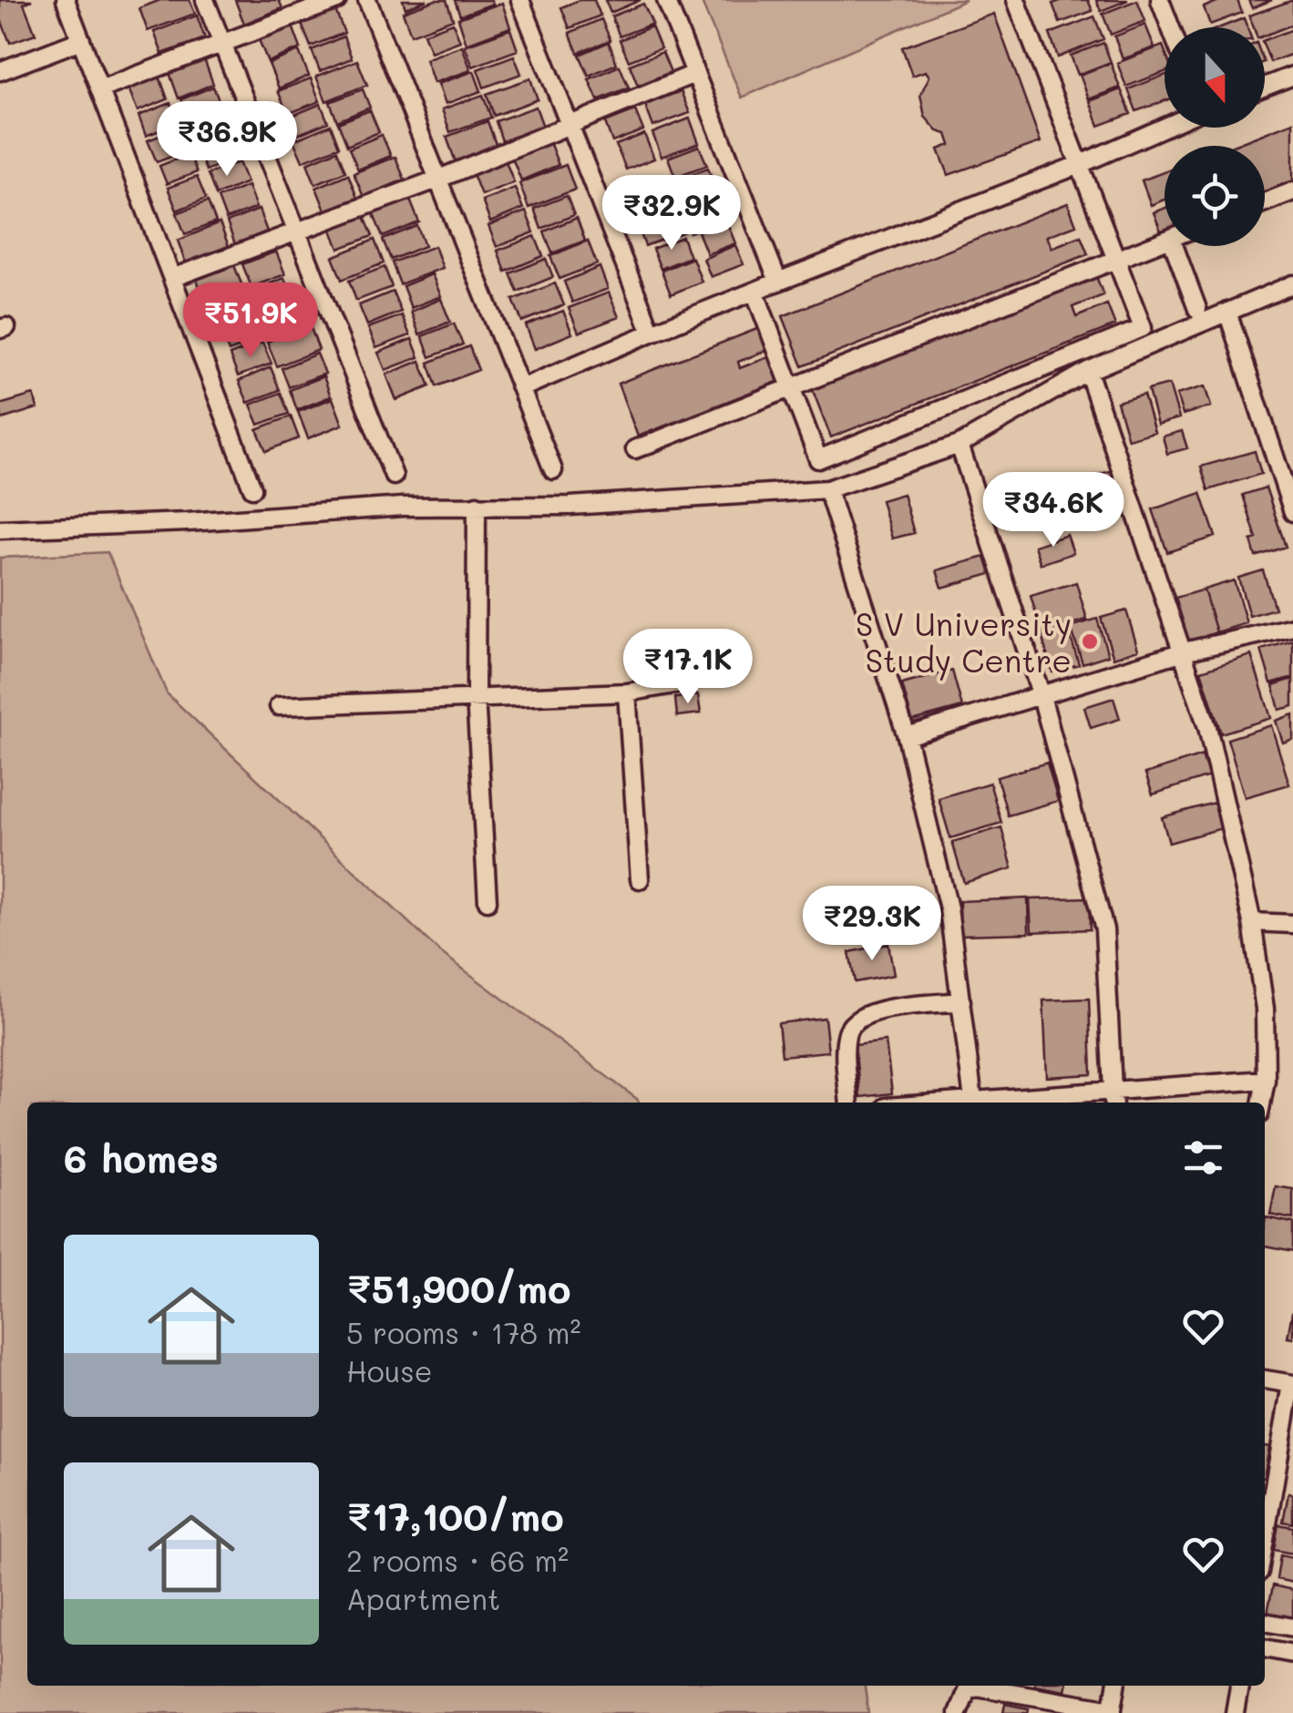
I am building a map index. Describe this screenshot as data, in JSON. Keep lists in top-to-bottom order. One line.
{"places":["S V University Study Centre"],"north":"bottom","page":{"price":["₹36.9K","₹32.9K","₹51.9K","₹34.6K","₹17.1K","₹29.3K"],"heading":"6 homes","list":[{"name":"₹51,900/mo","note":"5 rooms · 178 m² · House"},{"name":"₹17,100/mo","note":"2 rooms · 66 m² · Apartment"}]}}
